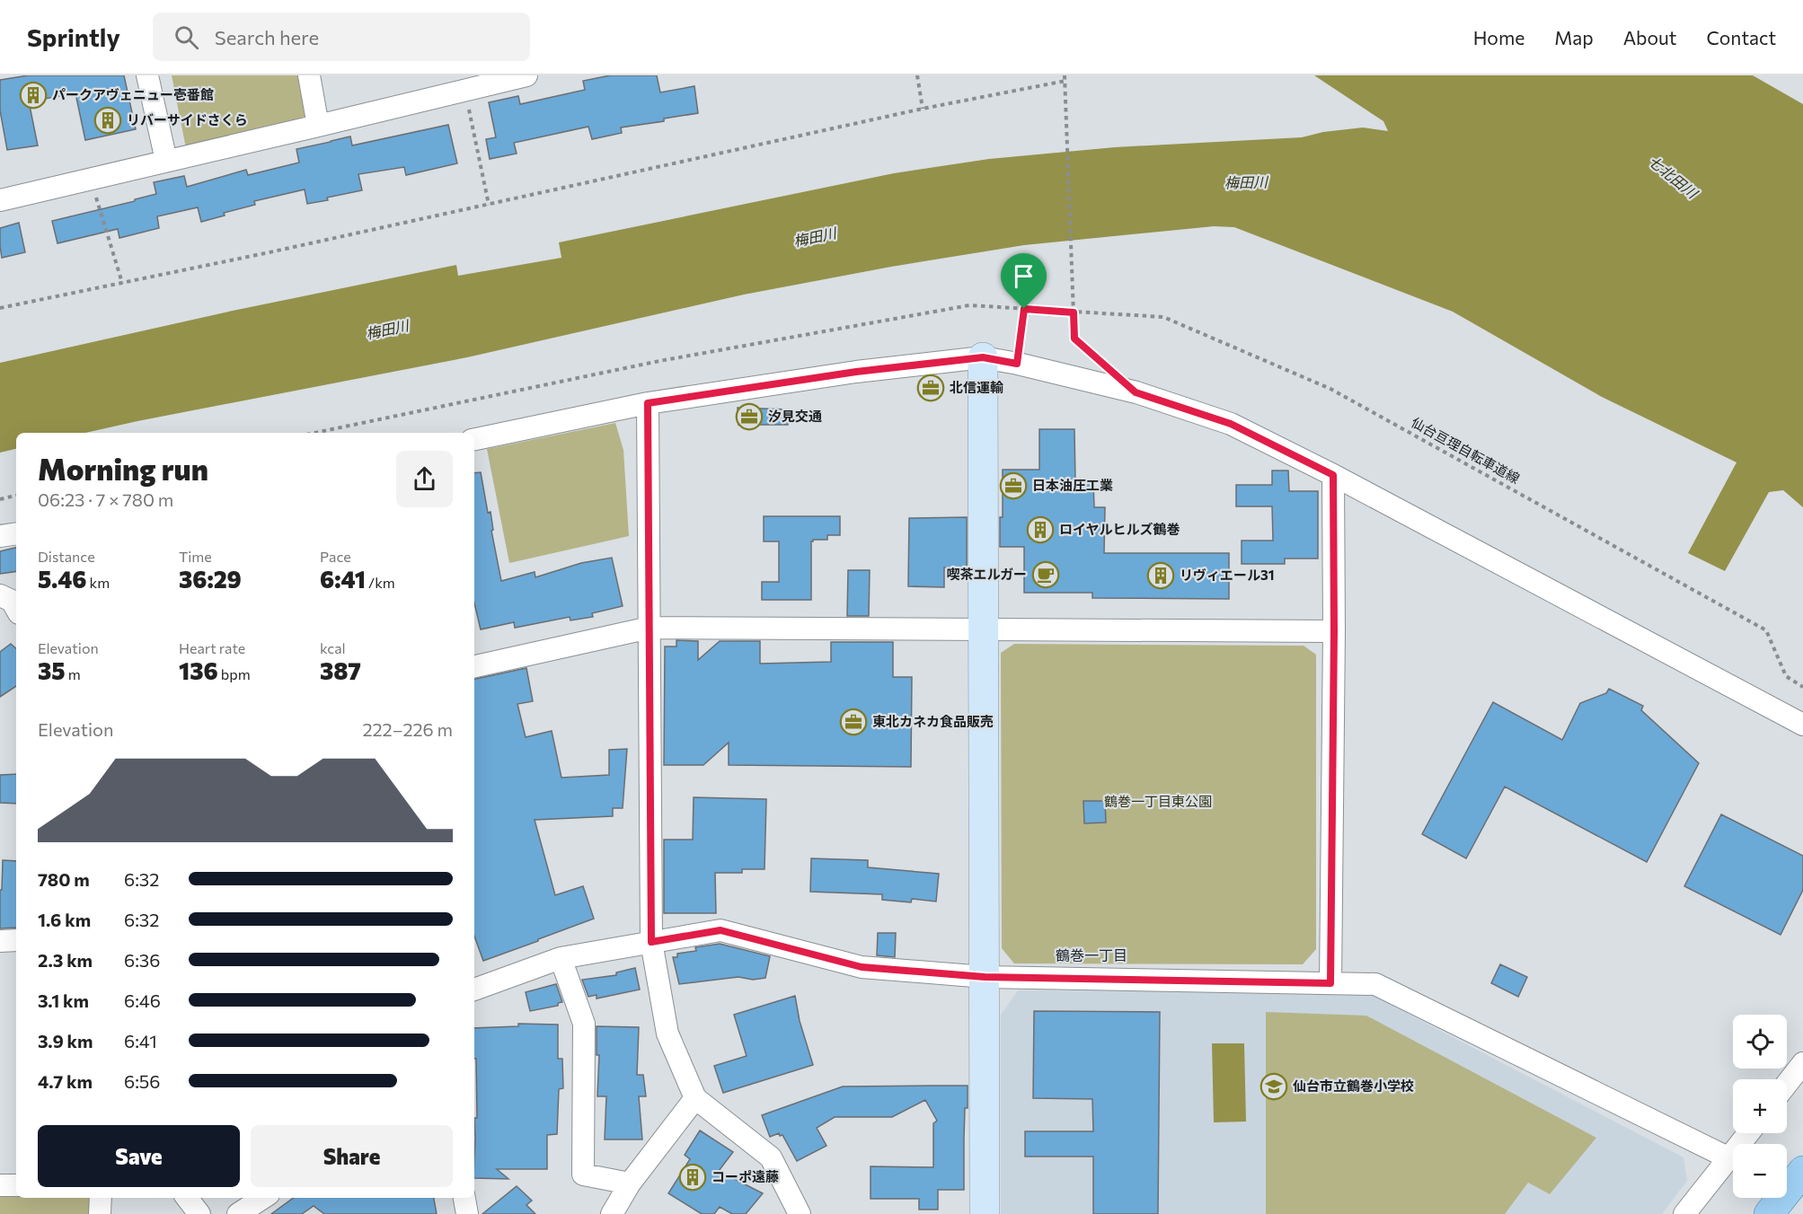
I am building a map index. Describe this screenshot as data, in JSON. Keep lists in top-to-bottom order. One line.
{"streets":{"path":["仙台亘理自転車道線"]},"districts":["鶴巻一丁目"],"water":["七北田川","梅田川"],"parks":["鶴巻一丁目東公園"],"places":{"building":["パークアヴェニュー壱番館","リバーサイドさくら","ロイヤルヒルズ鶴巻","リヴィエール31","コーポ遠藤"],"office":["北信運輸","汐見交通","日本油圧工業","東北カネカ食品販売"],"cafe":["喫茶エルガー"],"school or university":["仙台市立鶴巻小学校"]},"page":{"header":"Sprintly","search":"Search here","nav":["Home","Map","About","Contact"],"heading":["Morning run","06:23 · 7 × 780 m"],"stats":[["Distance","5.46 km"],["Time","36:29"],["Pace","6:41 /km"],["Elevation","35 m"],["Heart rate","136 bpm"],["kcal","387"]],"chart":["Elevation","222–226 m"],"list":[{"name":"780 m","note":"6:32"},{"name":"1.6 km","note":"6:32"},{"name":"2.3 km","note":"6:36"},{"name":"3.1 km","note":"6:46"},{"name":"3.9 km","note":"6:41"},{"name":"4.7 km","note":"6:56"}],"map_buttons":["+","−"],"buttons":["Save","Share"]}}
